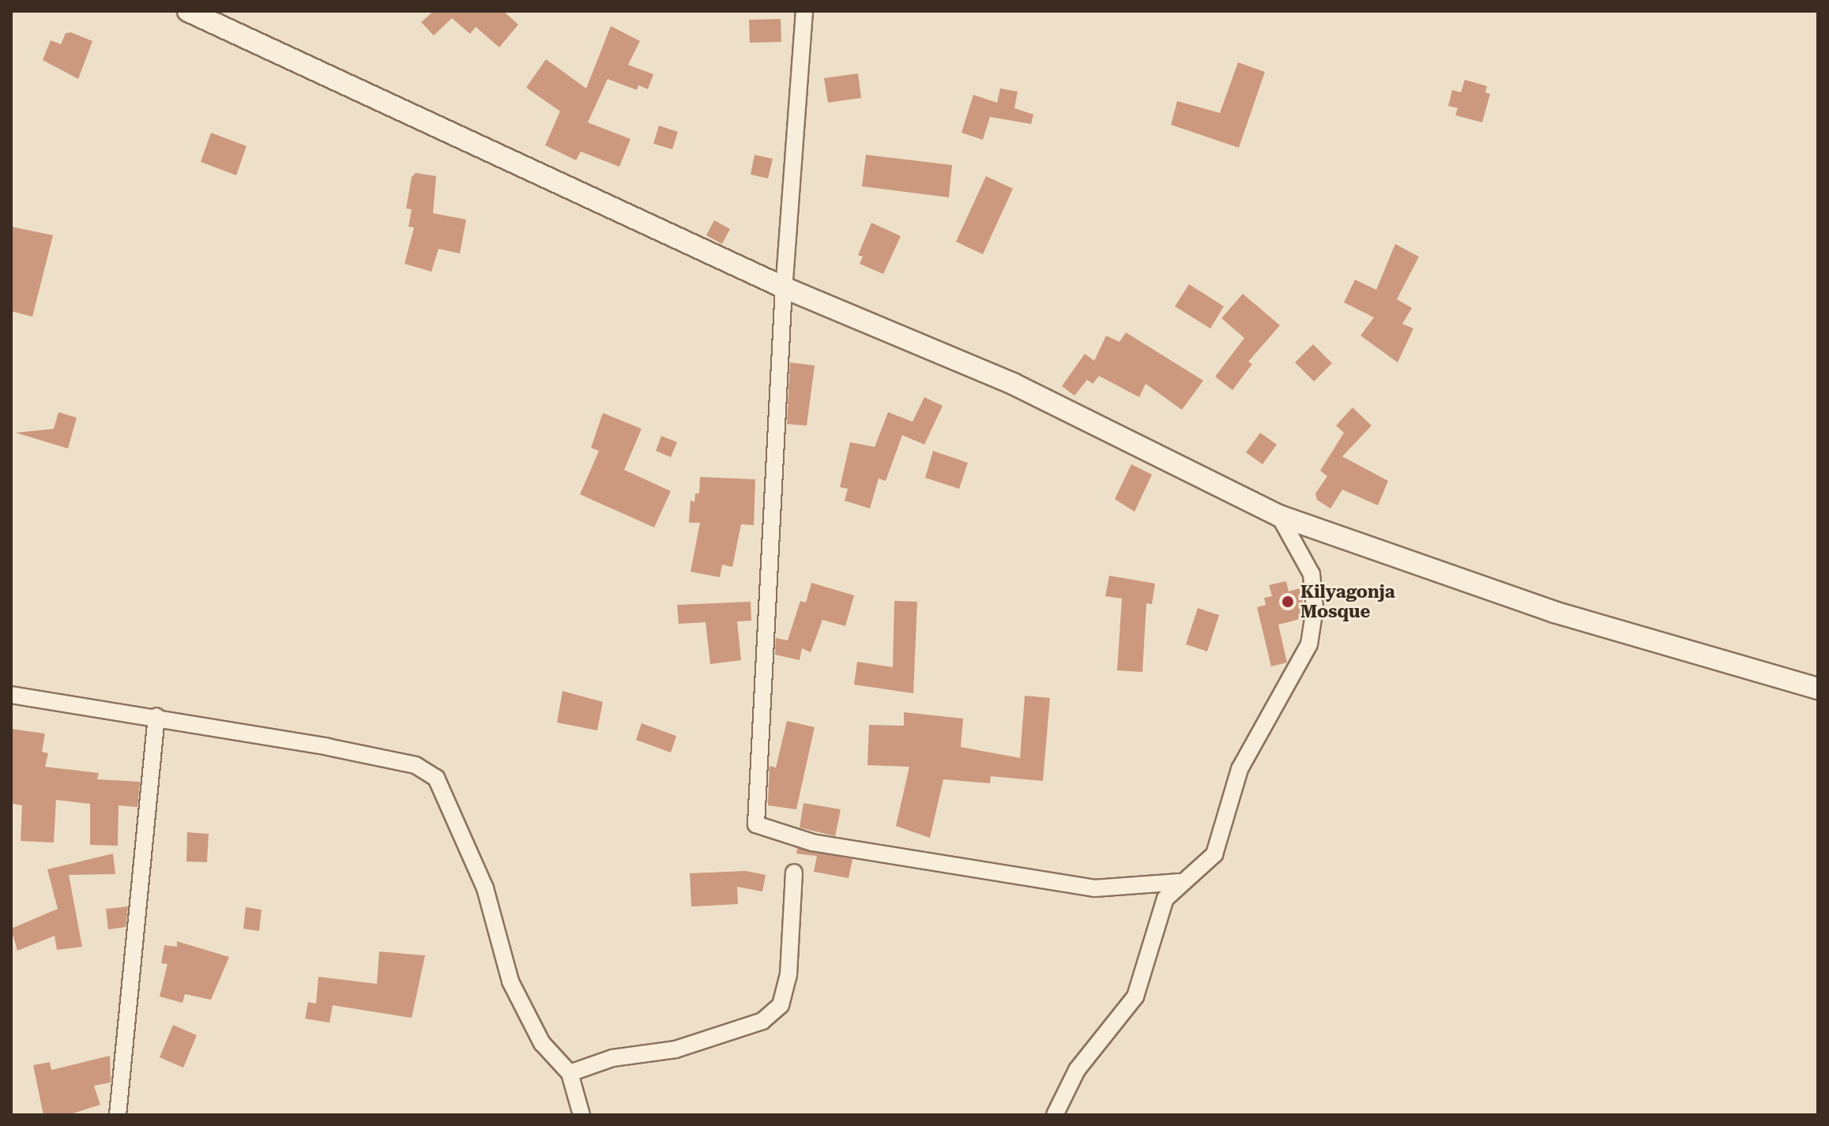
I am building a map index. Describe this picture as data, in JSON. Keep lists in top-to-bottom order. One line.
{"places":["Kilyagonja Mosque"]}
